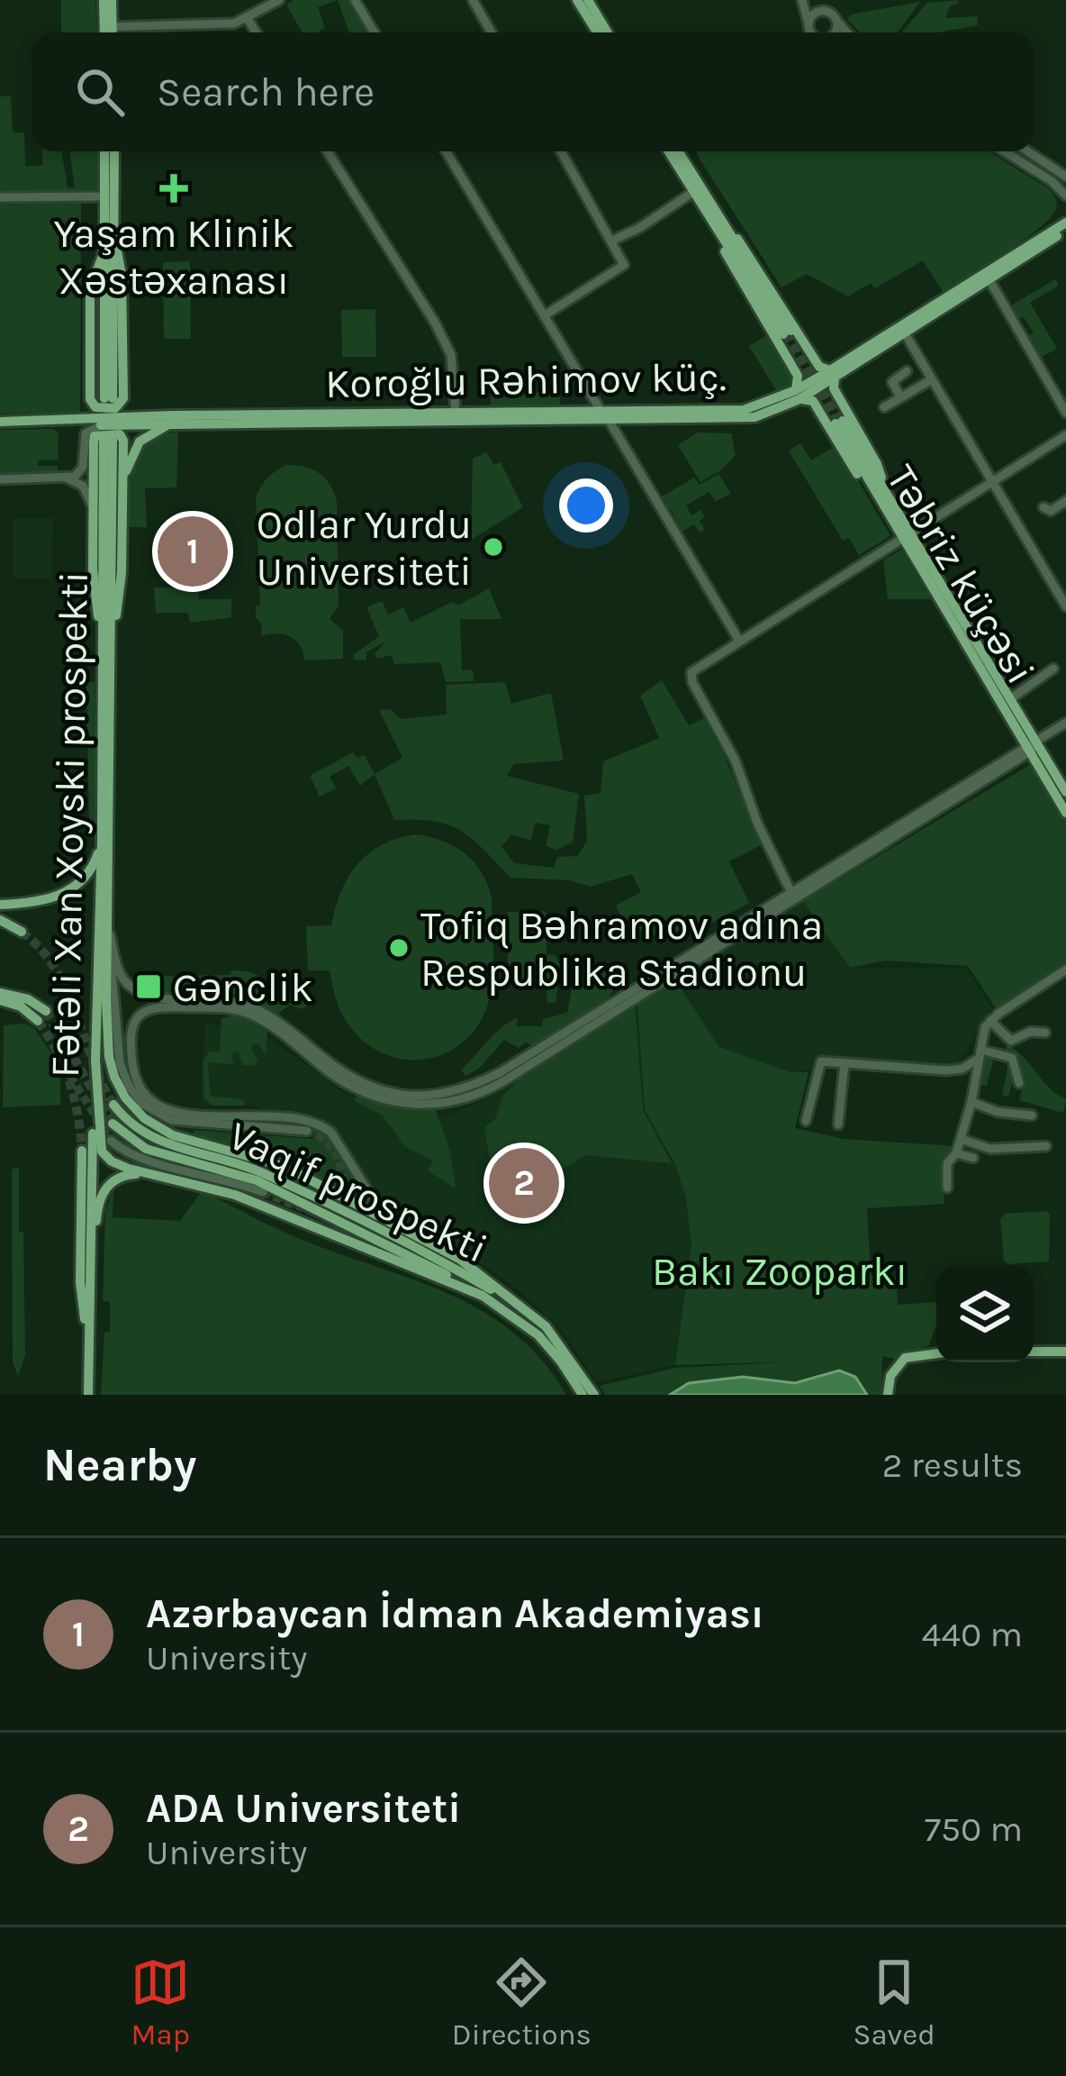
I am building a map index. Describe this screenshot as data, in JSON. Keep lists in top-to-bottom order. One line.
{"streets":{"main road":["Koroğlu Rəhimov küç.","Təbriz küçəsi","Fətəli Xan Xoyski prospekti","Vaqif prospekti"]},"crossings":[["Fətəli Xan Xoyski prospekti","Vaqif prospekti"]],"parks":["Bakı Zooparkı"],"places":{"health":["Yaşam Klinik Xəstəxanası"],"other":["Odlar Yurdu Universiteti","Tofiq Bəhramov adına Respublika Stadionu"],"transit":["Gənclik"]},"page":{"search":"Search here","pins":["1","2"],"heading":["Nearby","2 results"],"list":[{"mark":"1","name":"Azərbaycan İdman Akademiyası","note":"University","value":"440 m"},{"mark":"2","name":"ADA Universiteti","note":"University","value":"750 m"}],"nav":["Map","Directions","Saved"]}}
